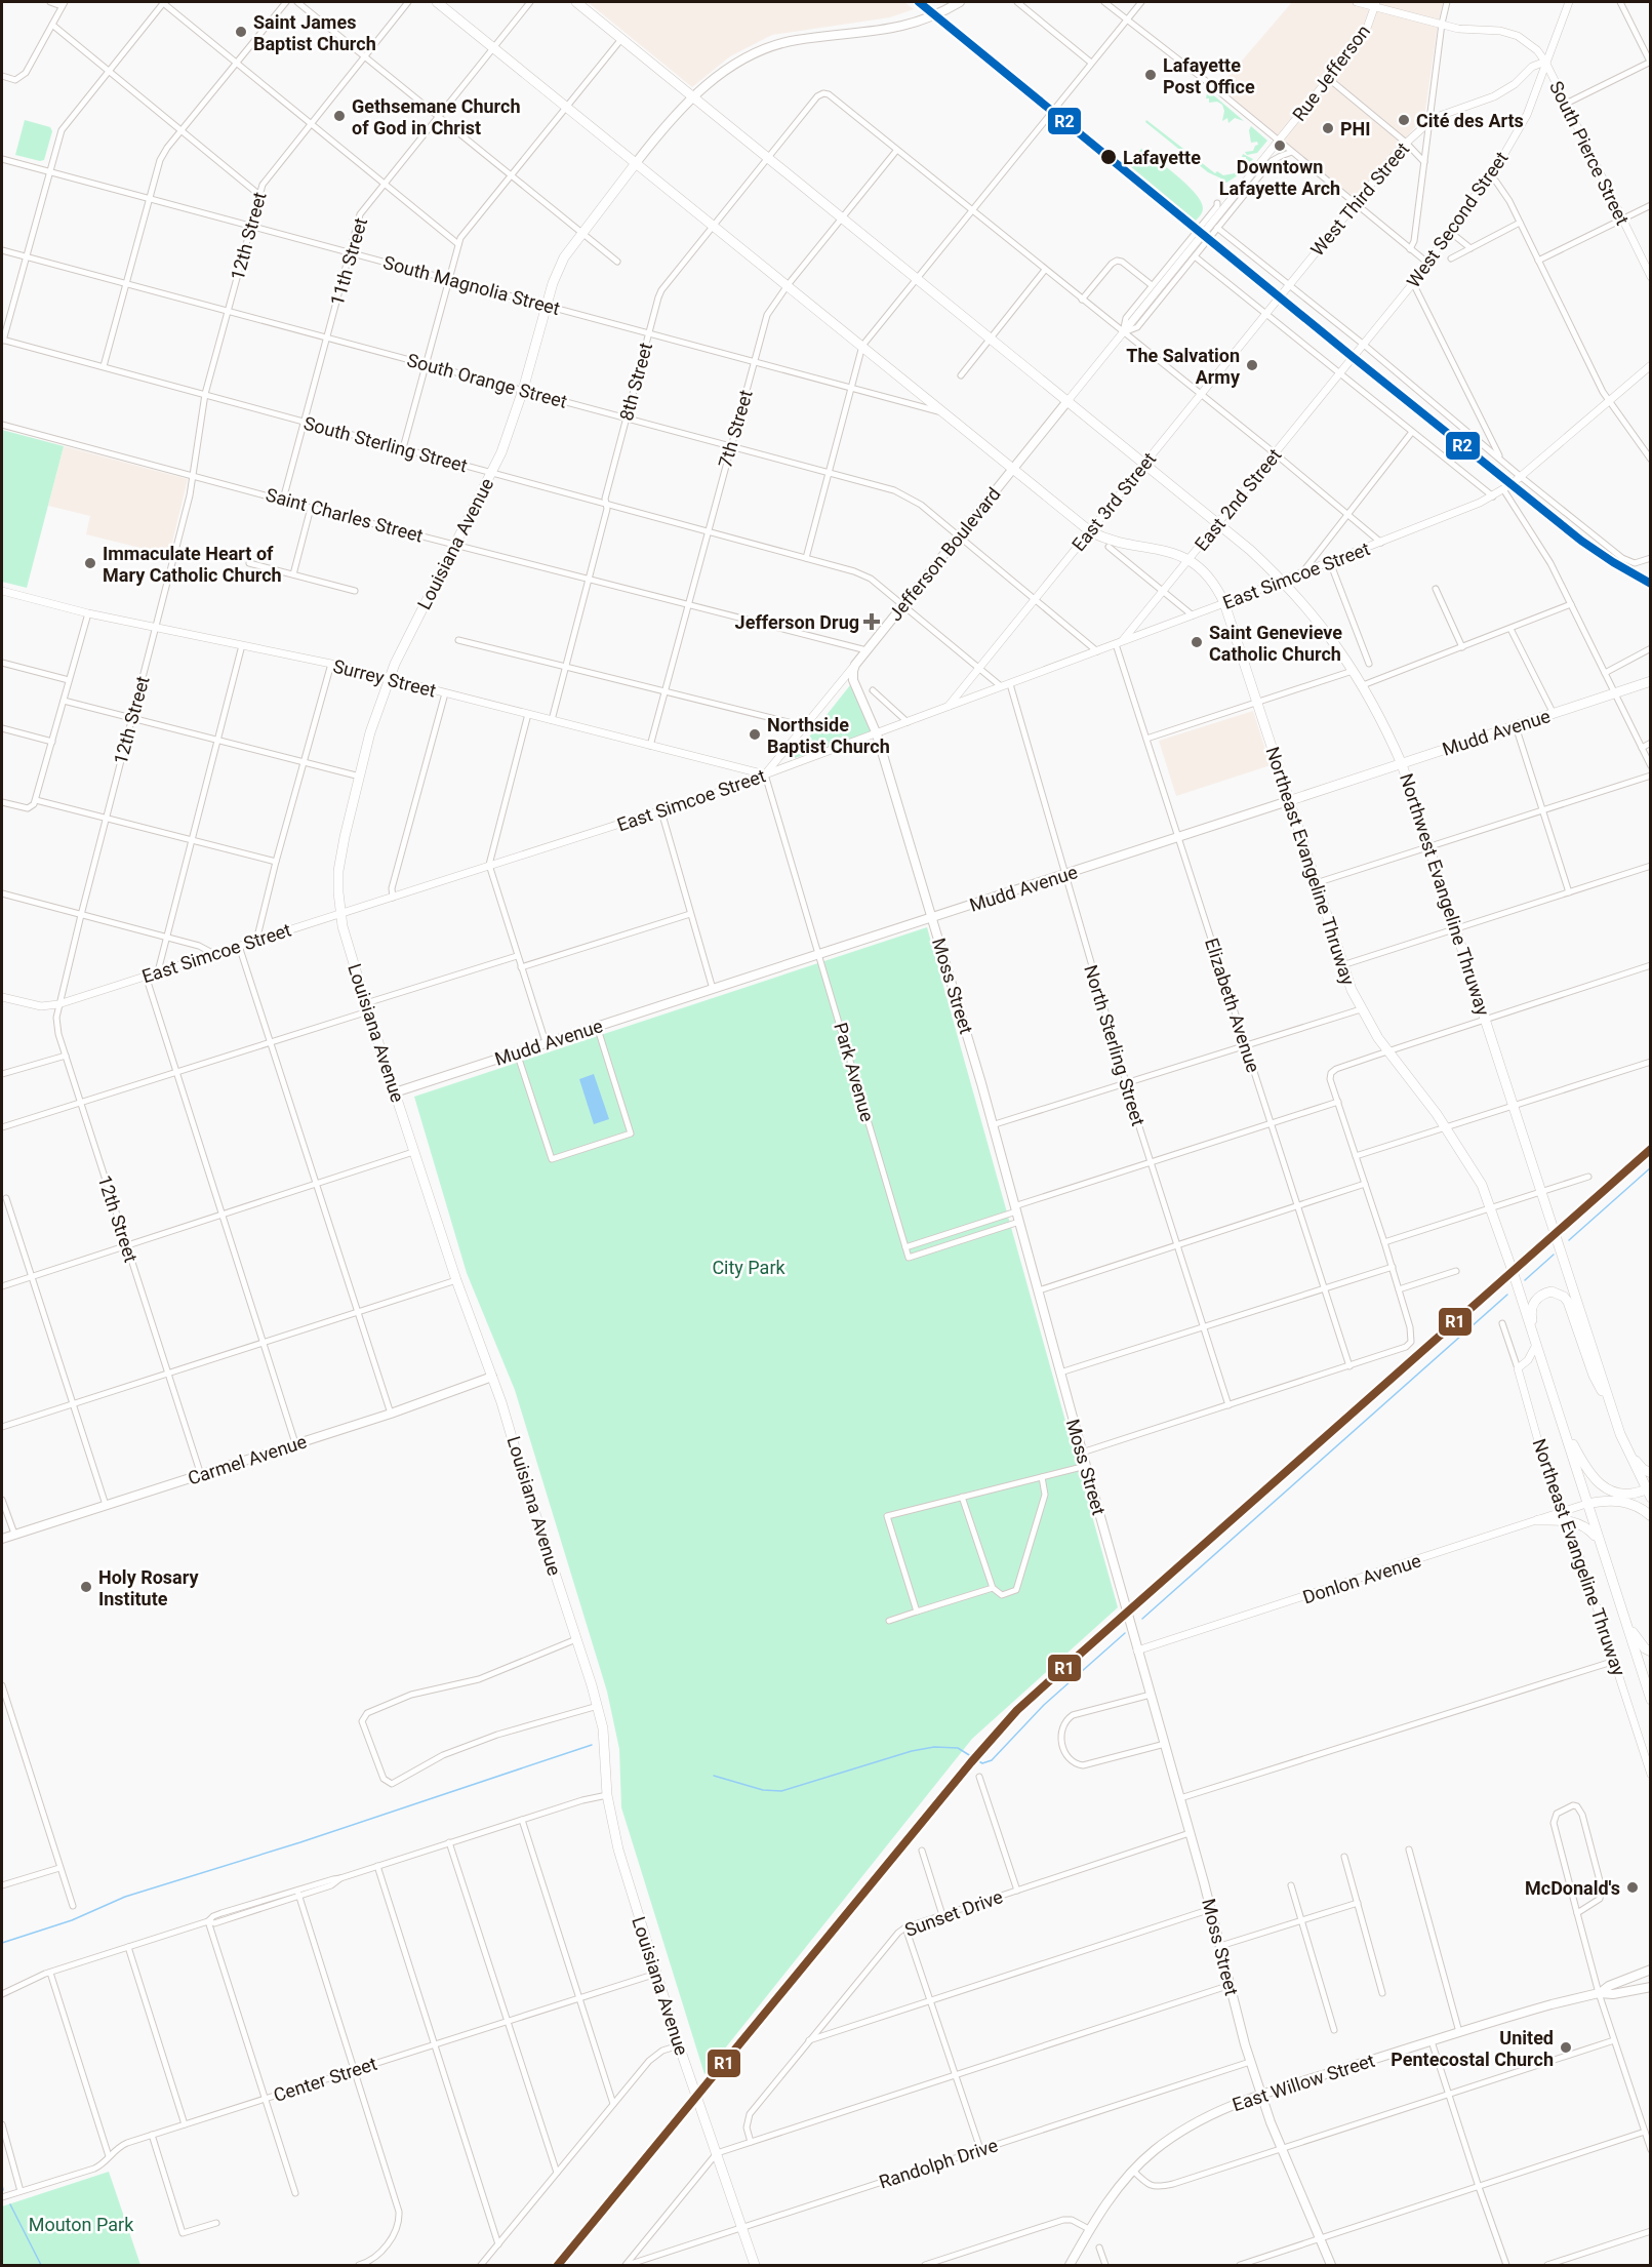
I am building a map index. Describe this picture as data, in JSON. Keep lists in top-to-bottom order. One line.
{"streets":{"main road":["Louisiana Avenue","Jefferson Boulevard","Mudd Avenue","Northeast Evangeline Thruway","Northwest Evangeline Thruway","Moss Street","Carmel Avenue","East Willow Street"],"street":["Rue Jefferson","South Pierce Street","West Third Street","West Second Street","12th Street","11th Street","South Magnolia Street","South Orange Street","8th Street","7th Street","South Sterling Street","East 2nd Street","East 3rd Street","Saint Charles Street","East Simcoe Street","Surrey Street","Elizabeth Avenue","North Sterling Street","Park Avenue","Donlon Avenue","Sunset Drive","Center Street","Randolph Drive"]},"crossings":[["Rue Jefferson","South Pierce Street"],["Rue Jefferson","Jefferson Boulevard"],["South Pierce Street","West Third Street"],["South Pierce Street","West Second Street"],["West Third Street","West Second Street"],["West Third Street","East 3rd Street"],["West Second Street","East 2nd Street"],["12th Street","South Magnolia Street"],["12th Street","South Orange Street"],["12th Street","South Sterling Street"],["12th Street","Saint Charles Street"],["12th Street","East Simcoe Street"],["12th Street","Surrey Street"],["12th Street","Carmel Avenue"],["11th Street","South Magnolia Street"],["11th Street","South Orange Street"],["11th Street","South Sterling Street"],["11th Street","Saint Charles Street"],["11th Street","Northeast Evangeline Thruway"],["South Magnolia Street","8th Street"],["South Magnolia Street","7th Street"],["South Magnolia Street","Louisiana Avenue"],["South Magnolia Street","Northeast Evangeline Thruway"],["South Orange Street","8th Street"],["South Orange Street","7th Street"],["South Orange Street","East 3rd Street"],["South Orange Street","Louisiana Avenue"],["South Orange Street","Jefferson Boulevard"],["South Orange Street","East Simcoe Street"],["8th Street","7th Street"],["8th Street","South Sterling Street"],["8th Street","Saint Charles Street"],["8th Street","Surrey Street"],["8th Street","Northeast Evangeline Thruway"],["8th Street","Northwest Evangeline Thruway"],["7th Street","South Sterling Street"],["7th Street","Saint Charles Street"],["7th Street","Surrey Street"],["7th Street","Northeast Evangeline Thruway"],["7th Street","Northwest Evangeline Thruway"],["South Sterling Street","Louisiana Avenue"],["South Sterling Street","Jefferson Boulevard"],["East 2nd Street","East Simcoe Street"],["East 2nd Street","Northeast Evangeline Thruway"],["East 2nd Street","Northwest Evangeline Thruway"],["East 2nd Street","Elizabeth Avenue"],["East 3rd Street","East Simcoe Street"],["East 3rd Street","Northeast Evangeline Thruway"],["East 3rd Street","Northwest Evangeline Thruway"],["Saint Charles Street","Louisiana Avenue"],["Saint Charles Street","Jefferson Boulevard"],["Louisiana Avenue","East Simcoe Street"],["Louisiana Avenue","Surrey Street"],["Louisiana Avenue","Mudd Avenue"],["Louisiana Avenue","Northeast Evangeline Thruway"],["Louisiana Avenue","Northwest Evangeline Thruway"],["Louisiana Avenue","Carmel Avenue"],["Louisiana Avenue","Center Street"],["Louisiana Avenue","Randolph Drive"],["Jefferson Boulevard","East Simcoe Street"],["Jefferson Boulevard","Surrey Street"],["Jefferson Boulevard","Northeast Evangeline Thruway"],["Jefferson Boulevard","Northwest Evangeline Thruway"],["Jefferson Boulevard","Moss Street"],["Jefferson Boulevard","Park Avenue"],["East Simcoe Street","Surrey Street"],["East Simcoe Street","Northeast Evangeline Thruway"],["East Simcoe Street","Northwest Evangeline Thruway"],["East Simcoe Street","Moss Street"],["East Simcoe Street","Elizabeth Avenue"],["East Simcoe Street","North Sterling Street"],["East Simcoe Street","Park Avenue"],["Surrey Street","Park Avenue"],["Mudd Avenue","Northeast Evangeline Thruway"],["Mudd Avenue","Northwest Evangeline Thruway"],["Mudd Avenue","Moss Street"],["Mudd Avenue","Elizabeth Avenue"],["Mudd Avenue","North Sterling Street"],["Mudd Avenue","Park Avenue"],["Moss Street","Donlon Avenue"],["Moss Street","Sunset Drive"],["Moss Street","East Willow Street"],["Moss Street","Randolph Drive"]],"parks":["City Park","Mouton Park"],"places":{"other":["Saint James Baptist Church","Lafayette Post Office","Gethsemane Church of God in Christ","Cité des Arts","PHI","Downtown Lafayette Arch","Lafayette","The Salvation Army","Immaculate Heart of Mary Catholic Church","Saint Genevieve Catholic Church","Northside Baptist Church","Holy Rosary Institute","McDonald's","United Pentecostal Church"],"health":["Jefferson Drug"]},"lines":["transit line R2","transit line R1"]}
